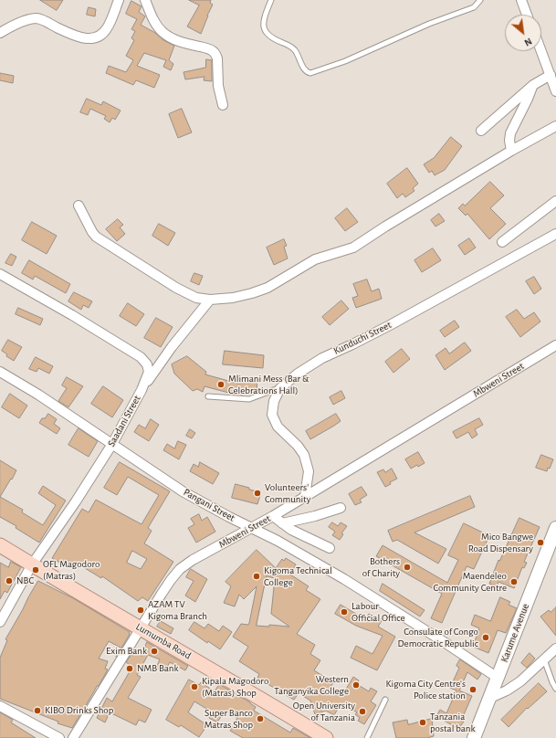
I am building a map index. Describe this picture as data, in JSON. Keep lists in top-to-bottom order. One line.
{"streets":{"main road":["Lumumba Road"],"street":["Kunduchi Street","Mbweni Street","Saadani Street","Pangani Street","Karume Avenue"]},"crossings":[["Kunduchi Street","Mbweni Street"],["Mbweni Street","Pangani Street"],["Mbweni Street","Lumumba Road"],["Saadani Street","Pangani Street"],["Saadani Street","Lumumba Road"],["Pangani Street","Karume Avenue"]],"places":["Mlimani Mess (Bar & Celebrations Hall)","Volunteers' Community","Mico Bangwe Road Dispensary","Bothers of Charity","OFL Magodoro (Matras)","Kigoma Technical College","NBC","Maendeleo Community Centre","AZAM TV Kigoma Branch","Labour Official Office","Consulate of Congo Democratic Republic","Exim Bank","NMB Bank","Western Tanganyika College","Kipala Magodoro (Matras) Shop","Kigoma City Centre's Police station","KIBO Drinks Shop","Open University of Tanzania","Super Banco Matras Shop","Tanzania postal bank"],"north":"bottom right"}
